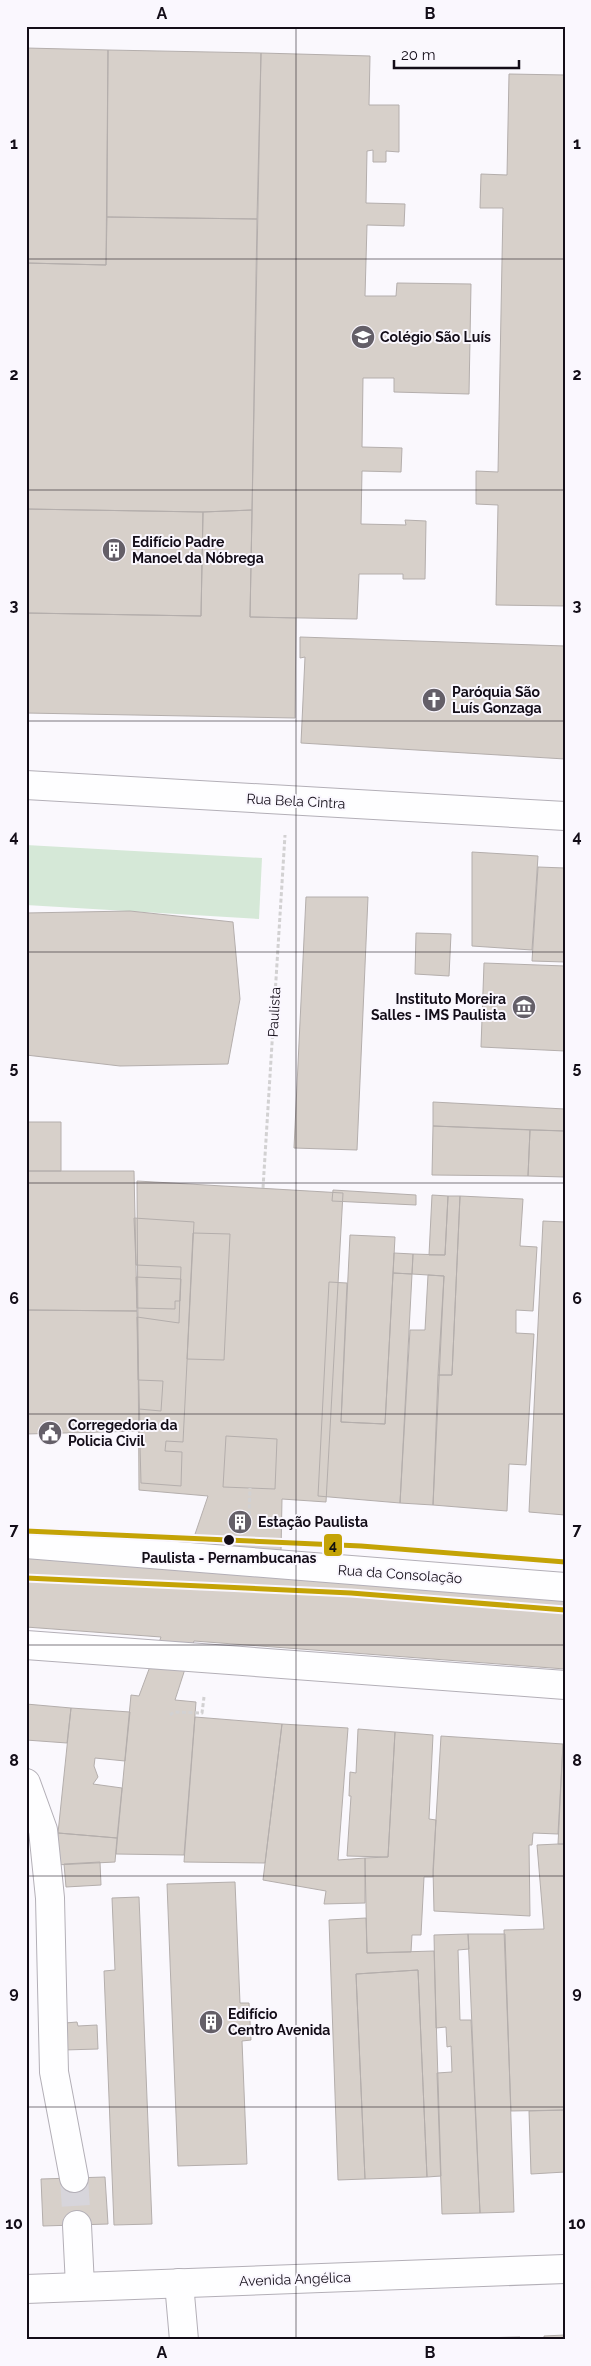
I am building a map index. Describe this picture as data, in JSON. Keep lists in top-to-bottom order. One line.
{"streets":{"main road":["Rua Bela Cintra","Rua da Consolação","Avenida Angélica"],"path":["Paulista"]},"places":{"school or university":["Colégio São Luís"],"building":["Edifício Padre Manoel da Nóbrega","Estação Paulista","Edifício Centro Avenida"],"church":["Paróquia São Luís Gonzaga"],"museum":["Instituto Moreira Salles - IMS Paulista"],"public building":["Corregedoria da Policia Civil"],"other":["Paulista - Pernambucanas"]},"lines":["transit line 4"],"scale_bar":"20 m","grid":{"columns":["A","B"],"rows":["1","2","3","4","5","6","7","8","9","10"]}}
